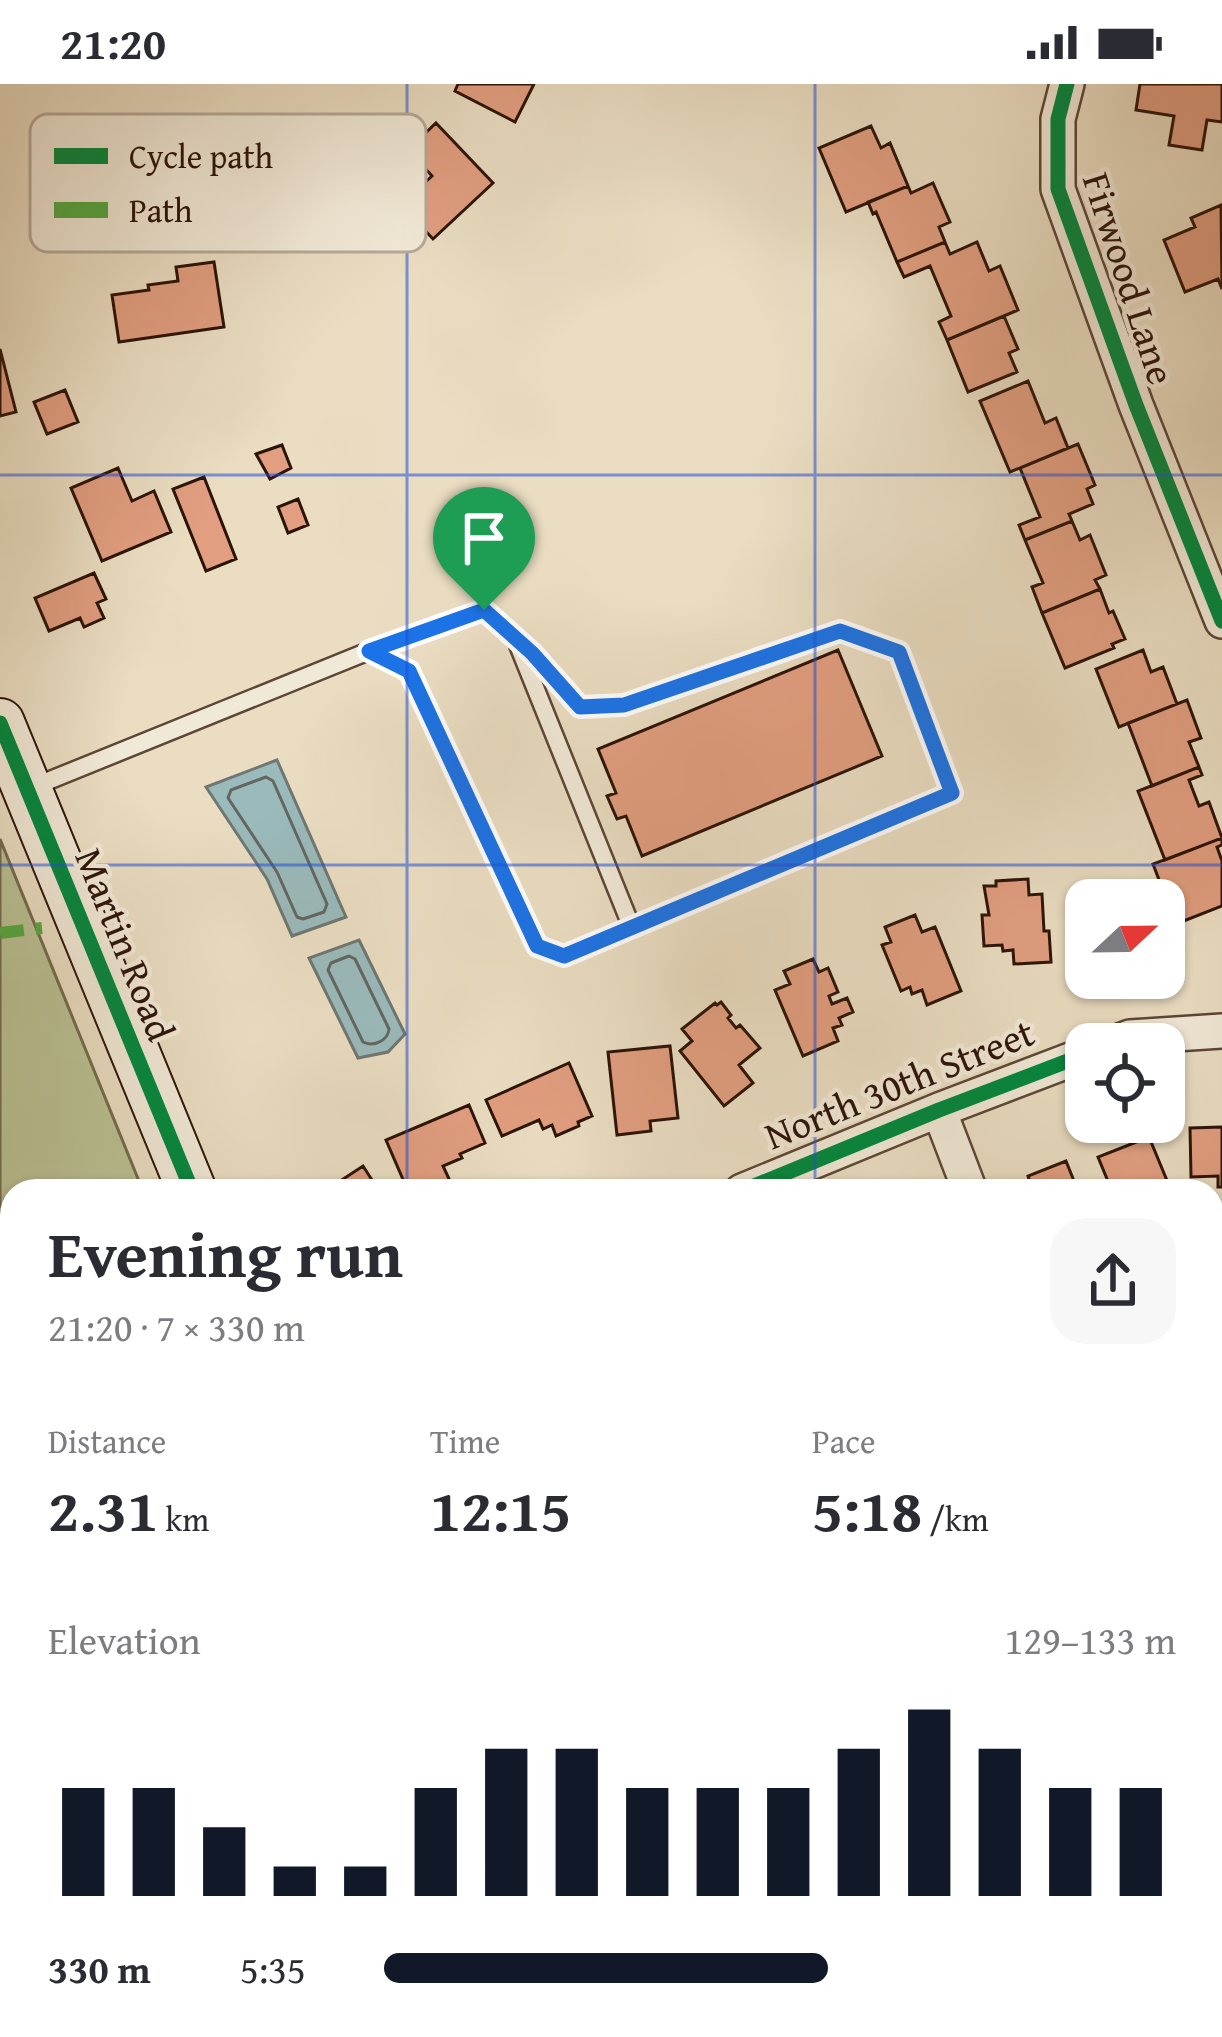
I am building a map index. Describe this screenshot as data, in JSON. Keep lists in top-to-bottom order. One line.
{"streets":{"street":["Firwood Lane","Martin Road","North 30th Street"]},"legend":["Cycle path","Path"],"north":"right","page":{"status":"21:20","heading":["Evening run","21:20 · 7 × 330 m"],"stats":[["Distance","2.31 km"],["Time","12:15"],["Pace","5:18 /km"]],"chart":["Elevation","129–133 m"],"list":[{"name":"330 m","note":"5:35"}]}}
